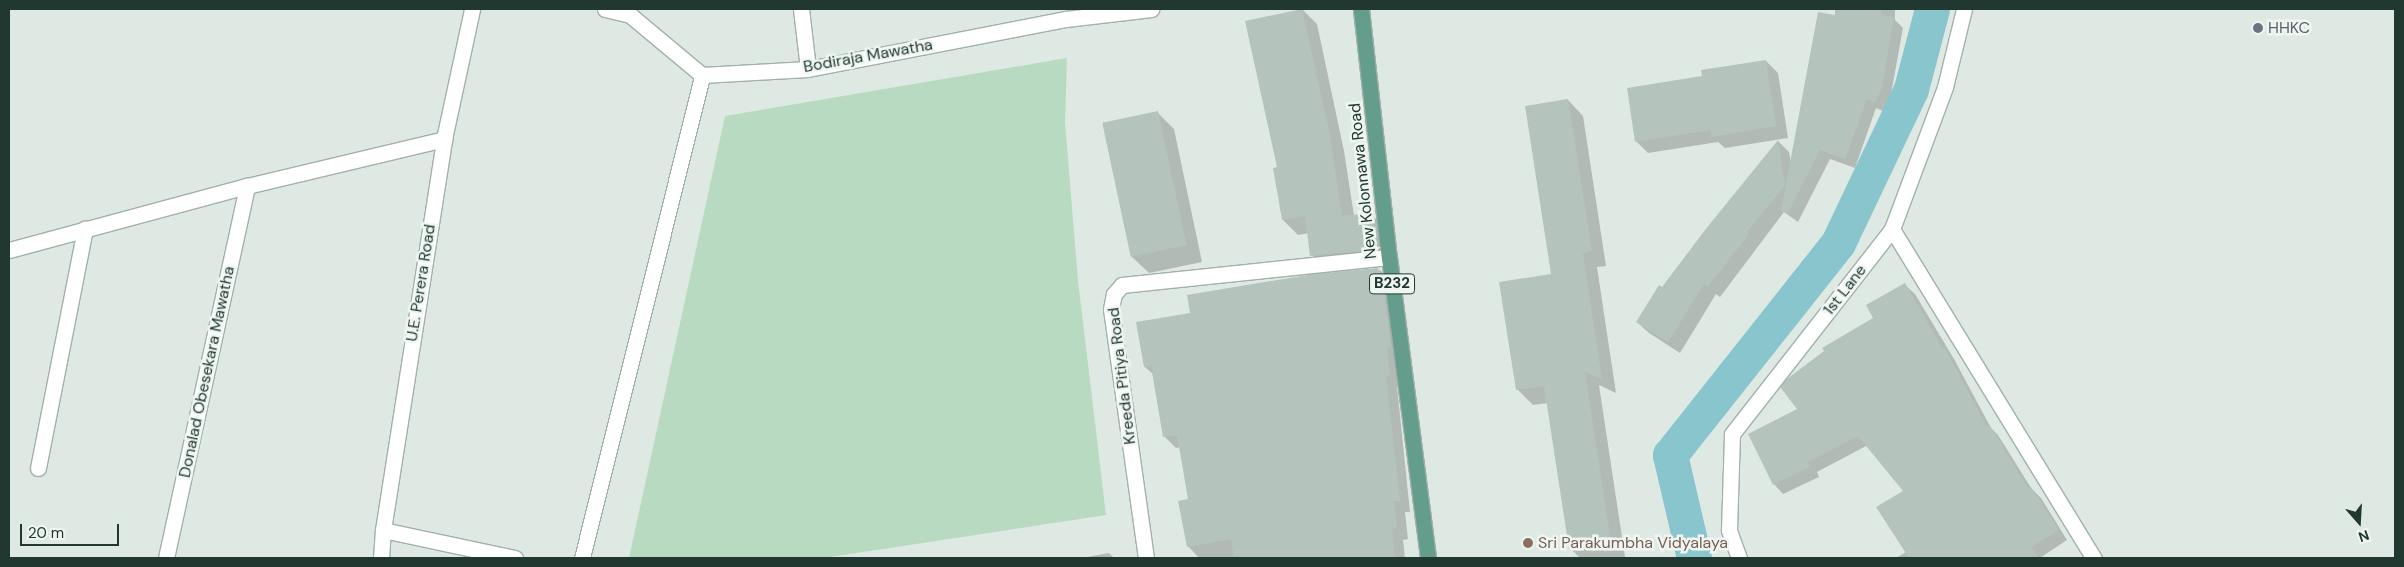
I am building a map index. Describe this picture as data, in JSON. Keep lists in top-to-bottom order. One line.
{"streets":{"main road":["New Kolonnawa Road","B232"],"street":["Bodiraja Mawatha","U.E. Perera Road","1st Lane","Donalad Obesekara Mawatha","Kreeda Pitiya Road"]},"crossings":[["New Kolonnawa Road","Kreeda Pitiya Road"]],"places":["HHKC","Sri Parakumbha Vidyalaya"],"scale_bar":"20 m","north":"bottom"}
